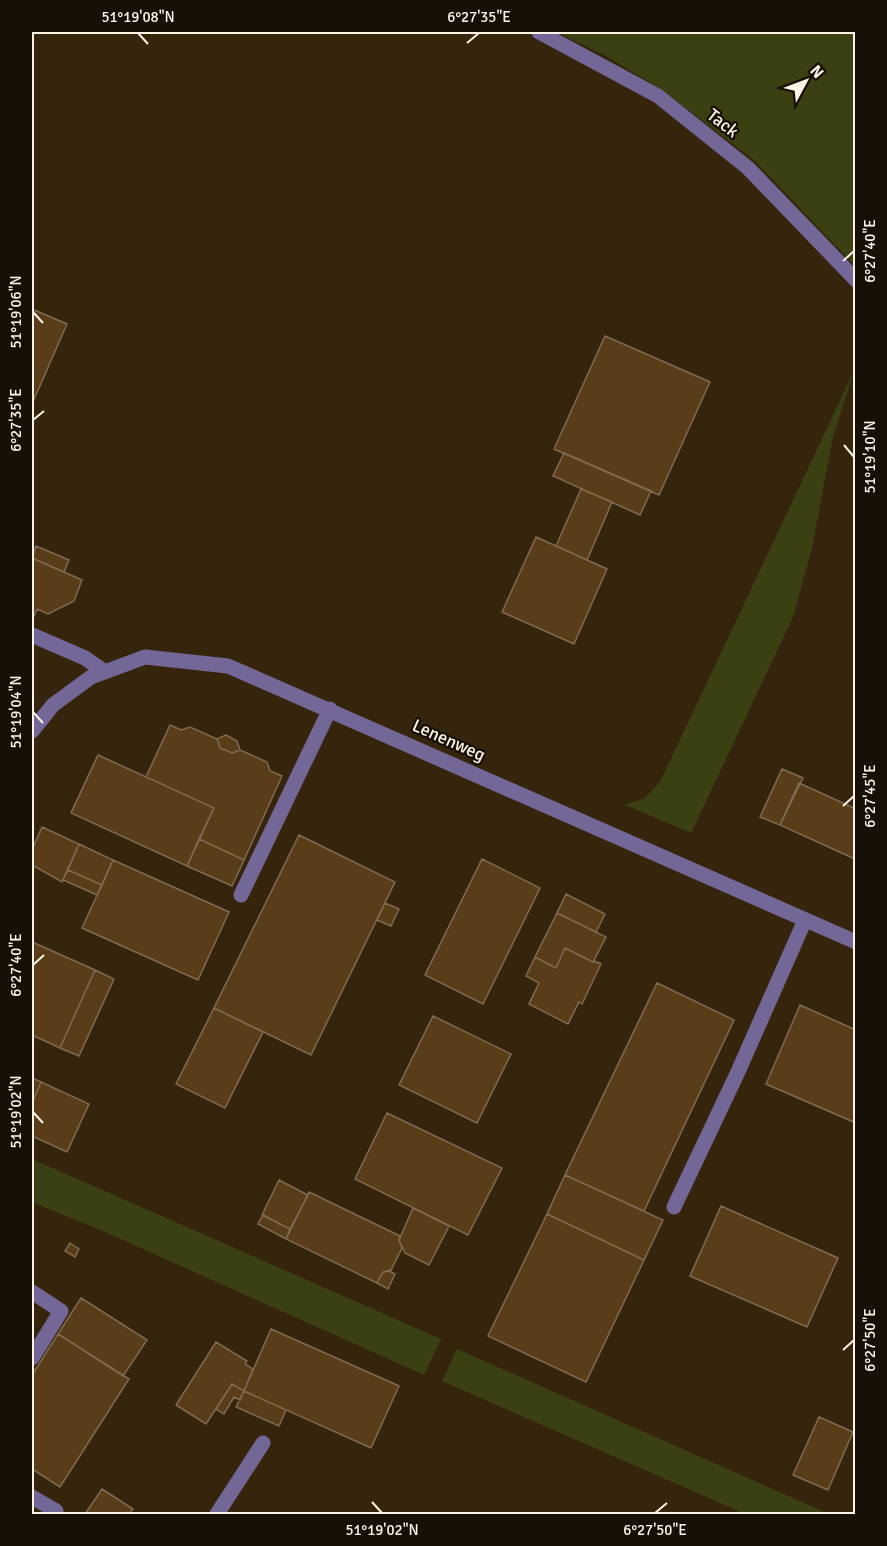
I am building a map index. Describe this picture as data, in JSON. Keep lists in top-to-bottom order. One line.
{"streets":{"street":["Tack","Lenenweg"]},"north":"top right","coordinates":["51°19'08\"N","6°27'35\"E","6°27'40\"E","51°19'06\"N","51°19'10\"N","51°19'04\"N","6°27'45\"E","51°19'02\"N","6°27'50\"E"]}
